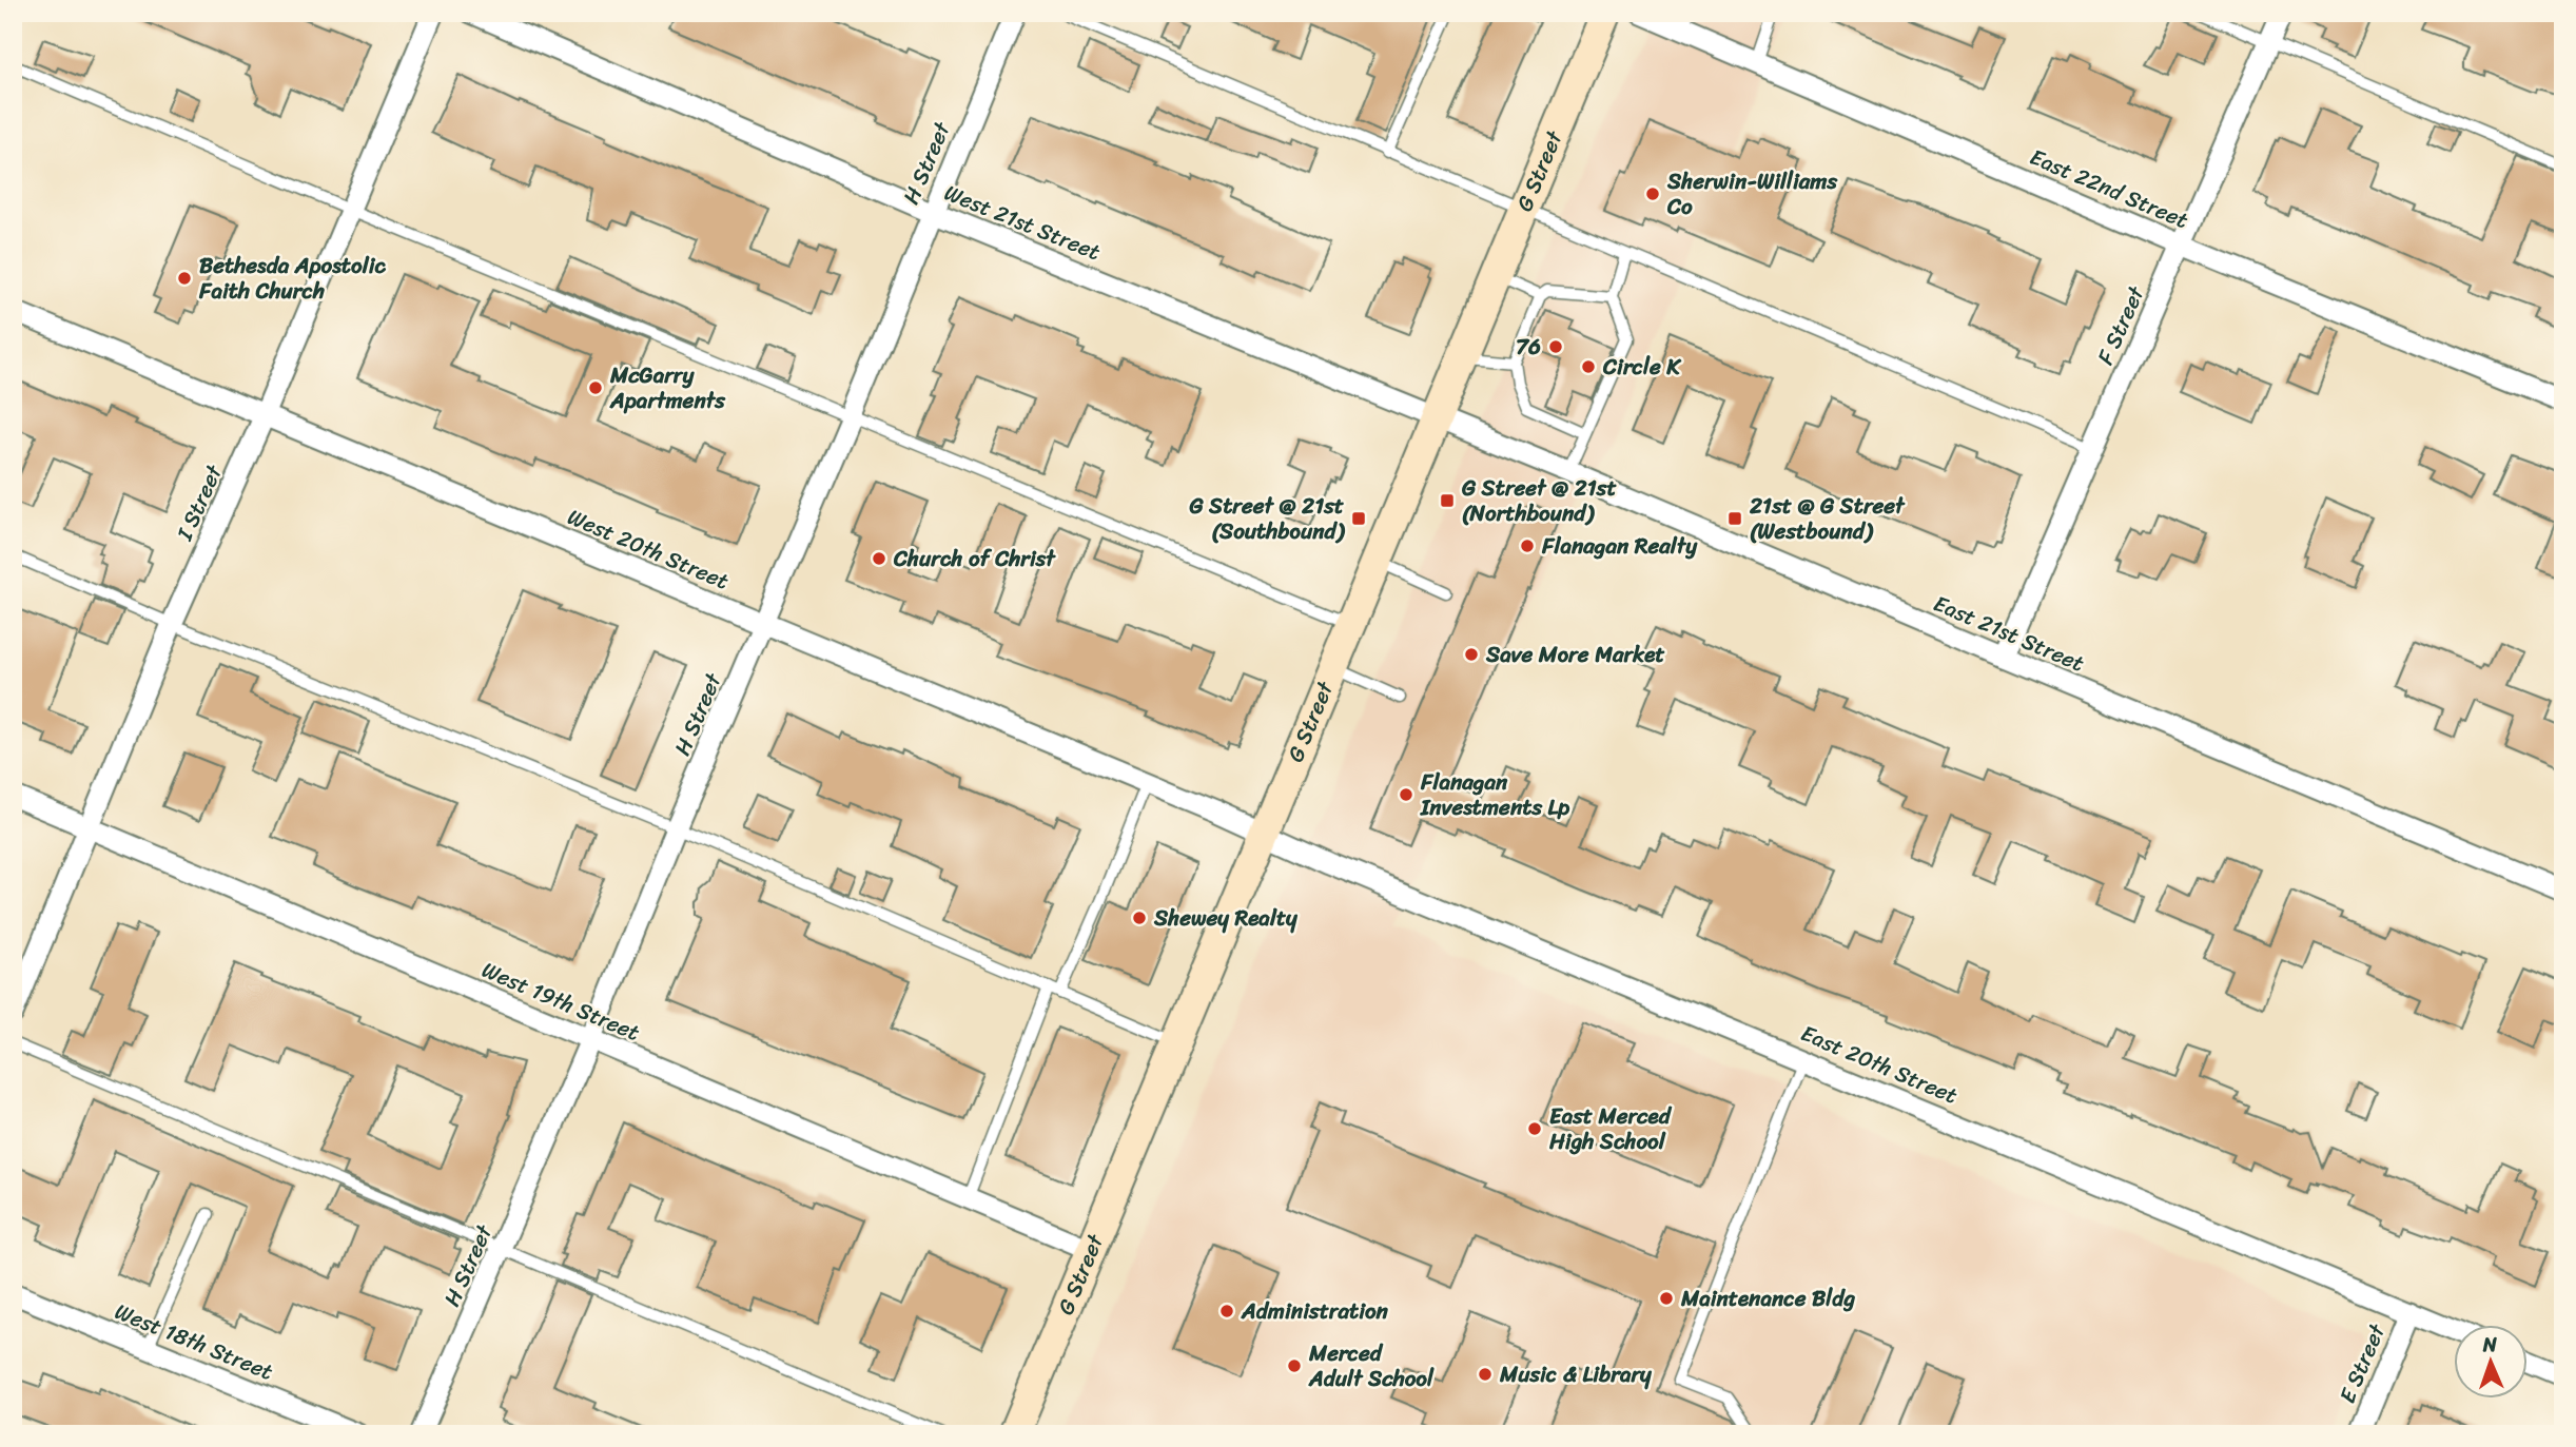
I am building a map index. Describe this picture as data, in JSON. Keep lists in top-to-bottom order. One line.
{"streets":{"main road":["G Street"],"street":["H Street","East 22nd Street","West 21st Street","F Street","I Street","West 20th Street","East 21st Street","West 19th Street","East 20th Street","West 18th Street","E Street"]},"crossings":[["H Street","West 21st Street"],["H Street","West 20th Street"],["H Street","West 19th Street"],["G Street","West 21st Street"],["G Street","West 20th Street"],["G Street","East 21st Street"],["G Street","West 19th Street"],["G Street","East 20th Street"],["East 22nd Street","F Street"],["West 21st Street","East 21st Street"],["F Street","East 21st Street"],["I Street","West 20th Street"],["I Street","West 19th Street"],["West 20th Street","East 20th Street"],["East 20th Street","E Street"]],"places":{"other":["Sherwin-Williams Co","Bethesda Apostolic Faith Church","76","Circle K","McGarry Apartments","Flanagan Realty","Church of Christ","Save More Market","Flanagan Investments Lp","Shewey Realty","East Merced High School","Maintenance Bldg","Administration","Merced Adult School","Music & Library"],"transit":["G Street @ 21st (Northbound)","G Street @ 21st (Southbound)","21st @ G Street (Westbound)"]},"north":"top"}
